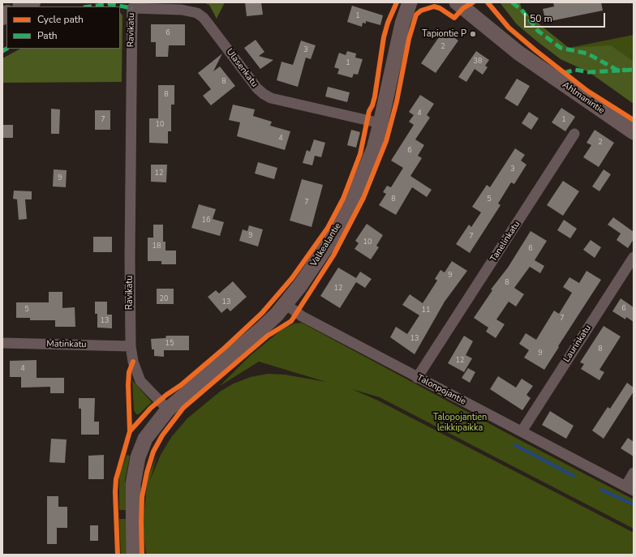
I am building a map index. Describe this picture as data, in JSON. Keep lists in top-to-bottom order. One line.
{"streets":{"street":["Ravikatu","Ulasenkatu","Ahlmanintie","Tanelinkatu","Valkealantie","Laurinkatu","Matinkatu","Talonpojantie"]},"crossings":[["Ravikatu","Ulasenkatu"],["Ravikatu","Valkealantie"],["Ravikatu","Matinkatu"],["Ulasenkatu","Valkealantie"],["Tanelinkatu","Talonpojantie"],["Valkealantie","Talonpojantie"],["Laurinkatu","Talonpojantie"]],"parks":["Talopojantien leikkipaikka"],"places":["Tapiontie P"],"house_numbers":["1","6","2","3","38","1","8","8","4","7","1","10","4","2","6","3","12","9","8","5","7","16","9","7","10","18","6","9","8","12","20","13","6","5","11","7","13","13","15","8","9","12","4"],"legend":["Cycle path","Path"],"scale_bar":"50 m"}
